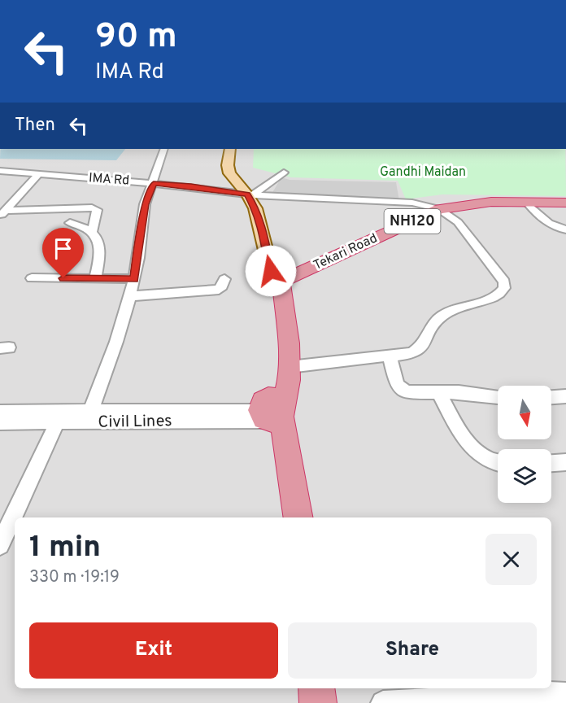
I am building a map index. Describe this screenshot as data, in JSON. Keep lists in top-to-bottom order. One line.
{"streets":{"highway":["NH120","Tekari Road"],"street":["IMA Rd","Civil Lines"]},"crossings":[["IMA Rd","Tekari Road"]],"parks":["Gandhi Maidan"],"north":"bottom","page":{"turn":["90 m","IMA Rd"],"then":"Then","heading":["1 min","330 m · 19:19"],"buttons":["Exit","Share"]}}
